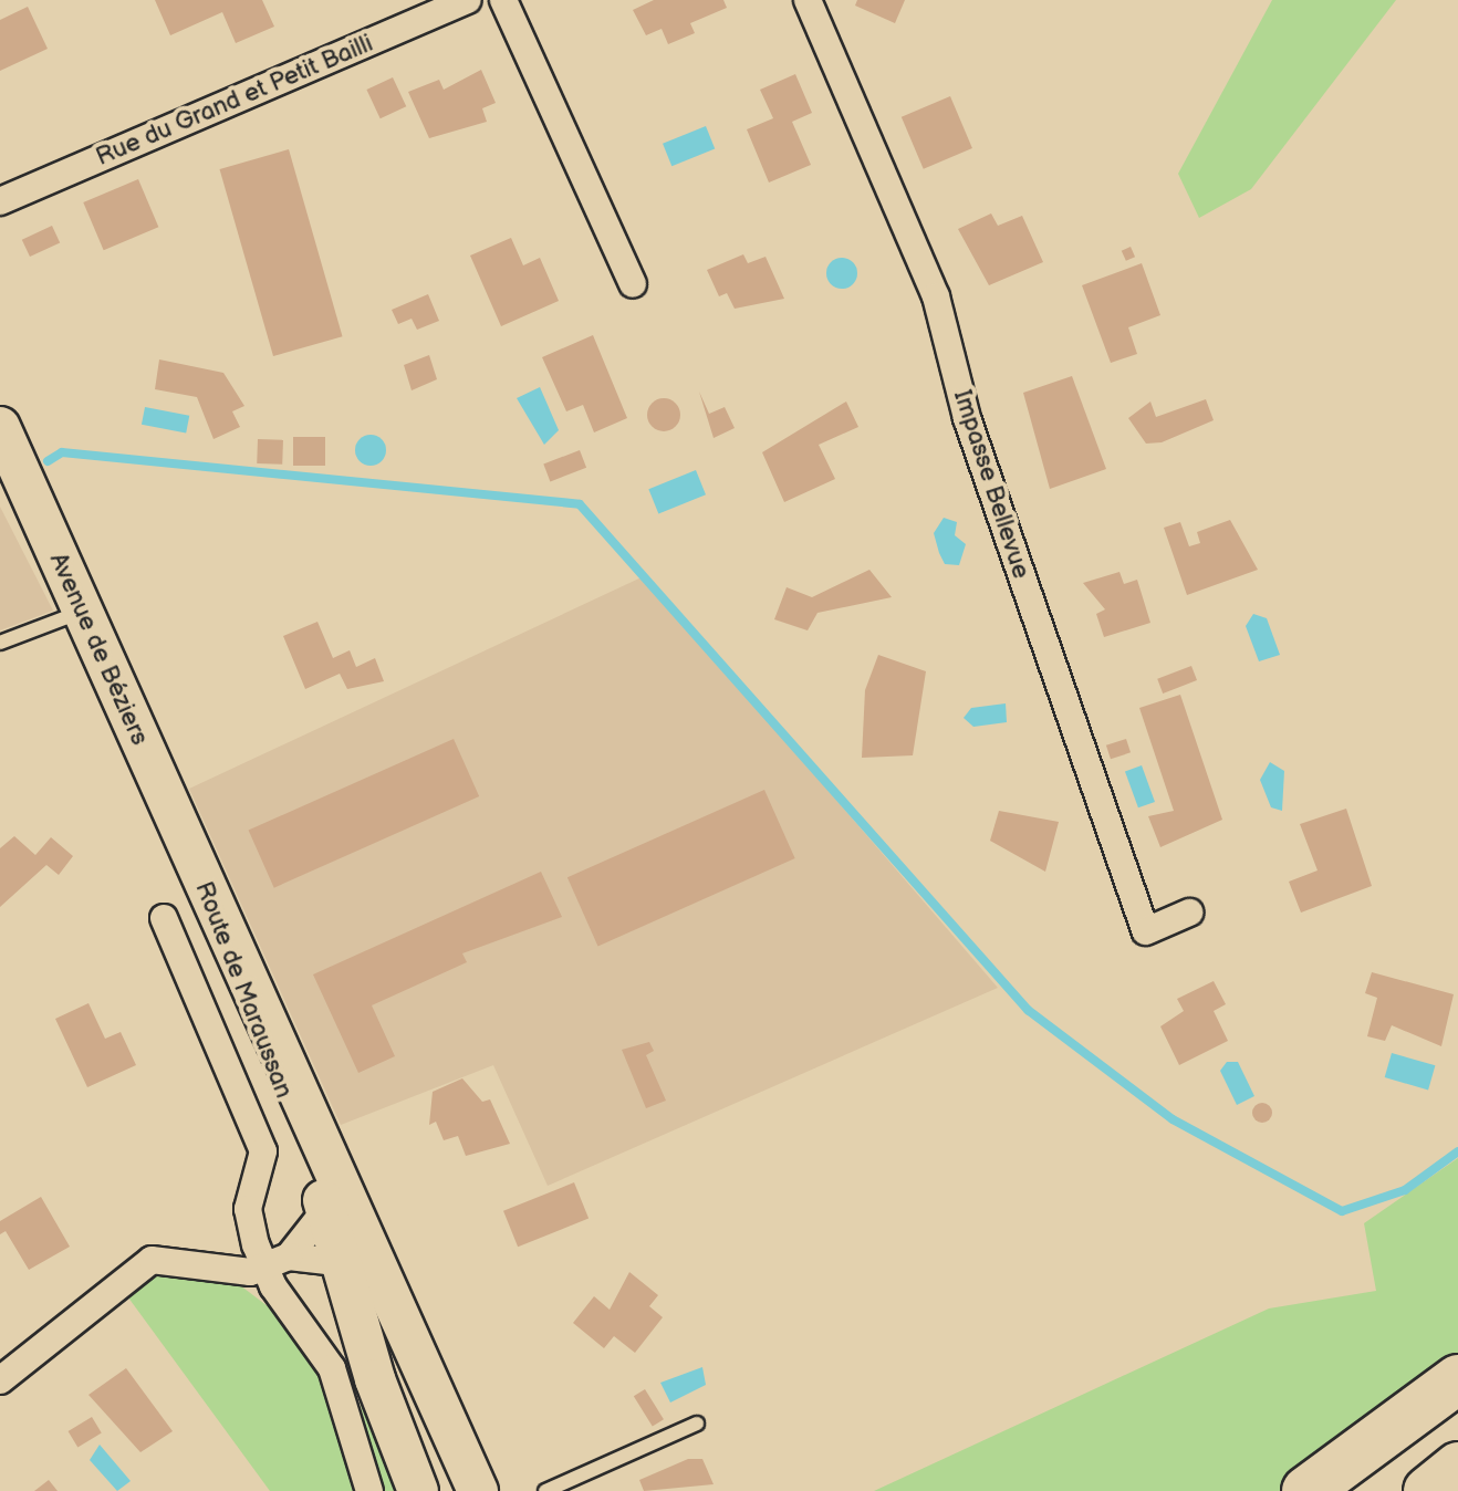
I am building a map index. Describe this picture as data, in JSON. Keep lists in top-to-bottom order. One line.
{"streets":{"main road":["Avenue de Béziers","Route de Maraussan"],"street":["Rue du Grand et Petit Bailli","Impasse Bellevue"]},"crossings":[["Avenue de Béziers","Route de Maraussan"]]}
